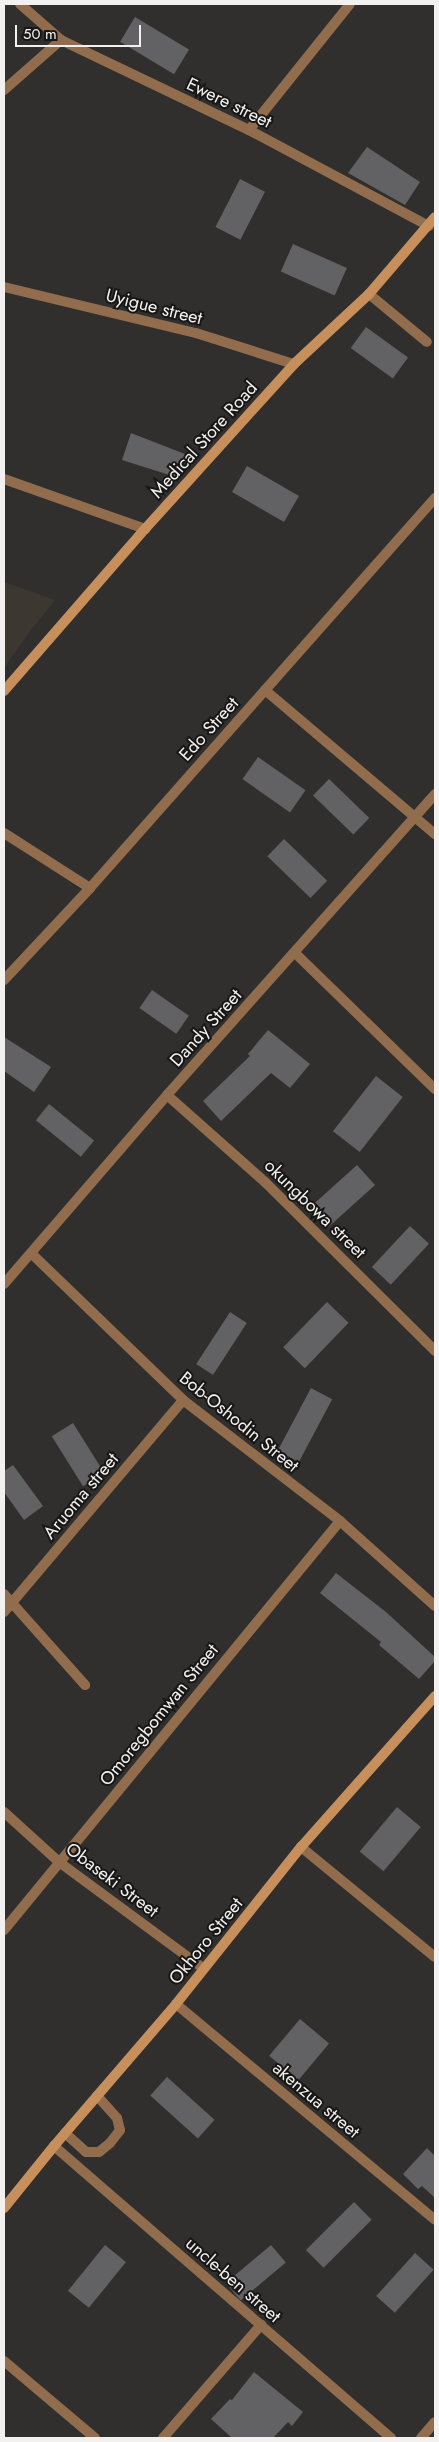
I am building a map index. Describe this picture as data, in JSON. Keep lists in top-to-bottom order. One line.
{"streets":{"street":["Ewere street","Uyigue street","Medical Store Road","Edo Street","Dandy Street","okungbowa street","Bob-Oshodin Street","Aruoma street","Omoregbomwan Street","Obaseki Street","Okhoro Street","akenzua street","uncle-ben street"]},"crossings":[["Ewere street","Medical Store Road"],["Uyigue street","Medical Store Road"],["Dandy Street","okungbowa street"],["Dandy Street","Bob-Oshodin Street"],["Bob-Oshodin Street","Aruoma street"],["Bob-Oshodin Street","Omoregbomwan Street"],["Omoregbomwan Street","Obaseki Street"],["Obaseki Street","Okhoro Street"],["Okhoro Street","akenzua street"],["Okhoro Street","uncle-ben street"]],"scale_bar":"50 m"}
